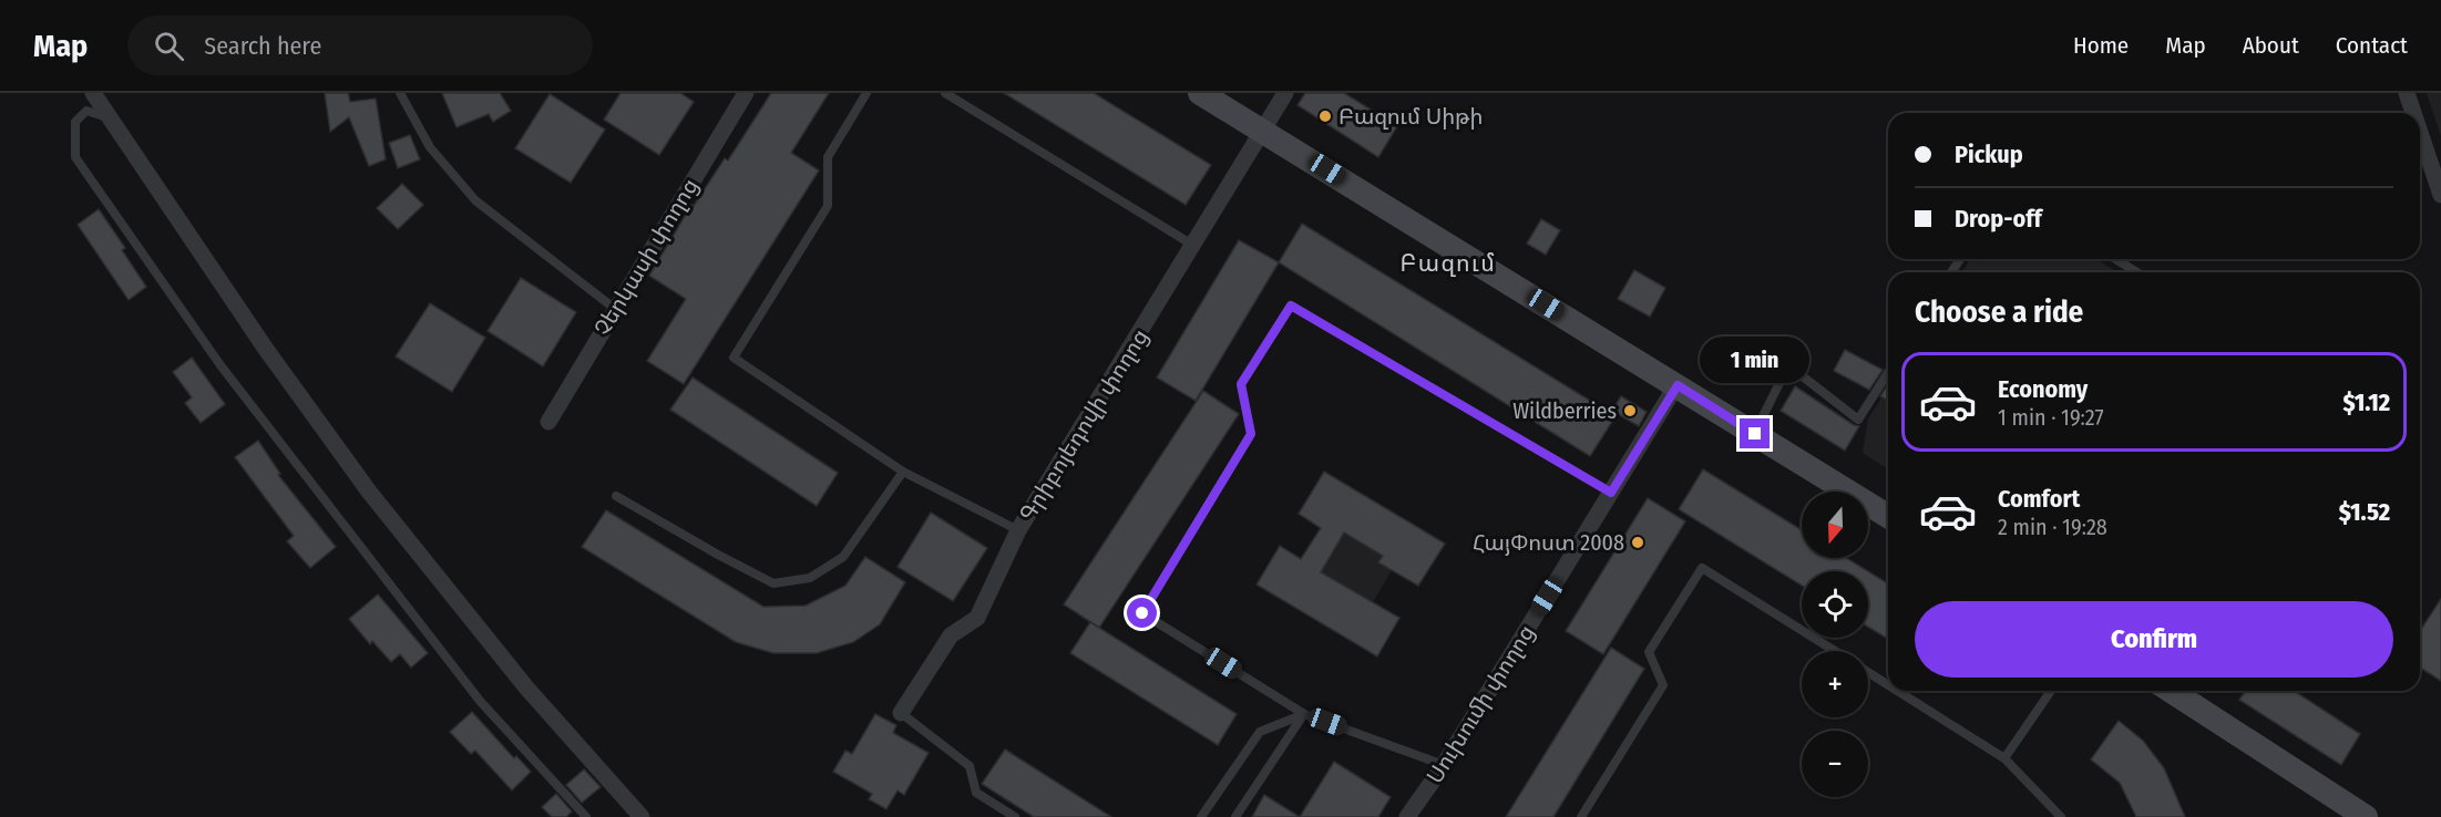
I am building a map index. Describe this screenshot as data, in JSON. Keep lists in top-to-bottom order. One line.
{"streets":{"street":["Չերկասի փողոց","Գրիբոյեդովի փողոց","Սուխումի փողոց"]},"districts":["Բազում"],"places":["Բազում Սիթի","Wildberries","ՀայՓոստ 2008"],"north":"bottom","page":{"header":"Map","search":"Search here","nav":["Home","Map","About","Contact"],"banner":["Pickup","Drop-off"],"heading":"Choose a ride","bubble":"1 min","list":[{"name":"Economy","note":"1 min · 19:27","value":"$1.12"},{"name":"Comfort","note":"2 min · 19:28","value":"$1.52"}],"map_buttons":["+","−"],"buttons":"Confirm"}}
